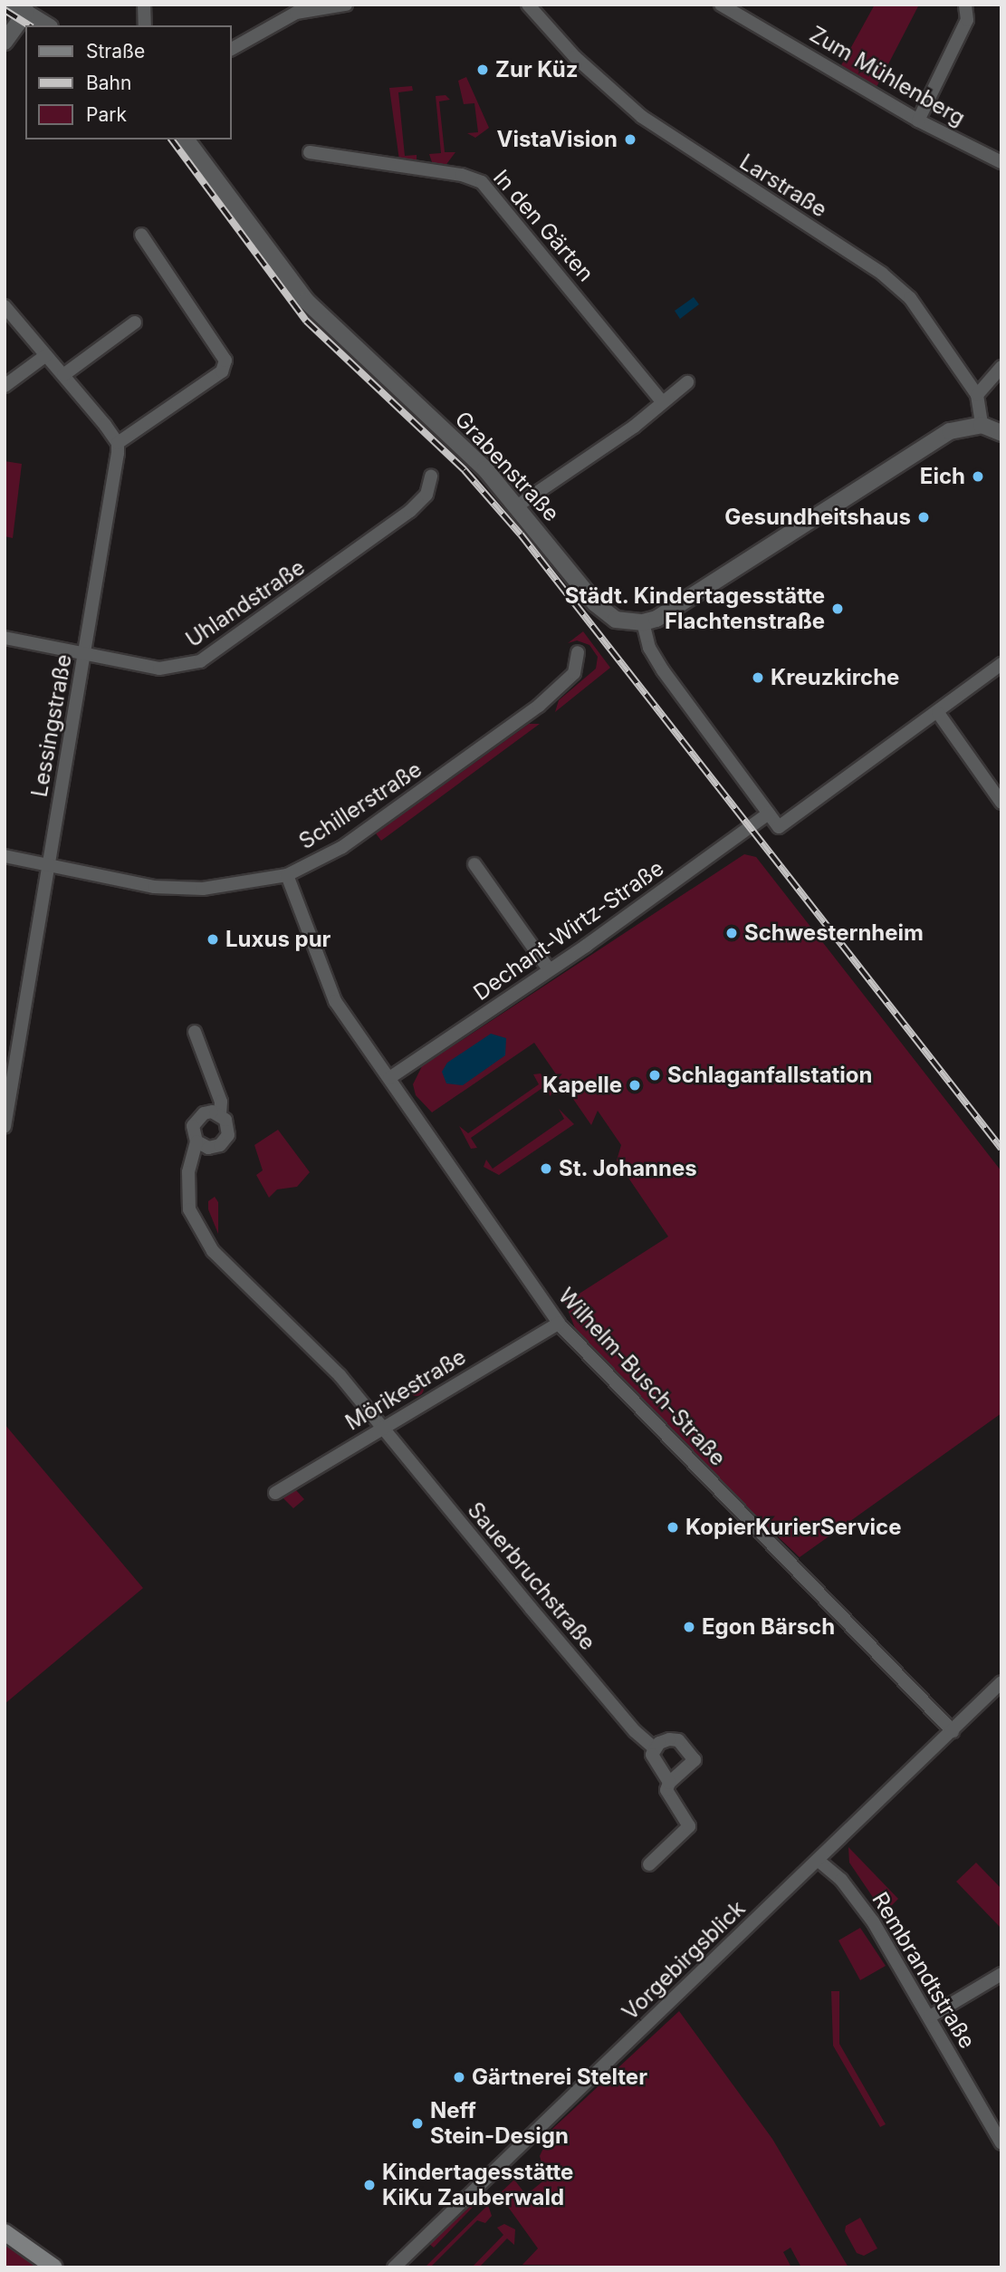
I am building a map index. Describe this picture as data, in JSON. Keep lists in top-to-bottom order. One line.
{"streets":{"street":["Zum Mühlenberg","Larstraße","In den Gärten","Grabenstraße","Uhlandstraße","Lessingstraße","Schillerstraße","Dechant-Wirtz-Straße","Wilhelm-Busch-Straße","Mörikestraße","Sauerbruchstraße","Vorgebirgsblick","Rembrandtstraße"]},"crossings":[["Uhlandstraße","Lessingstraße"],["Lessingstraße","Schillerstraße"],["Schillerstraße","Wilhelm-Busch-Straße"],["Dechant-Wirtz-Straße","Wilhelm-Busch-Straße"],["Wilhelm-Busch-Straße","Mörikestraße"],["Wilhelm-Busch-Straße","Vorgebirgsblick"],["Mörikestraße","Sauerbruchstraße"],["Vorgebirgsblick","Rembrandtstraße"]],"places":["Zur Küz","VistaVision","Eich","Gesundheitshaus","Städt. Kindertagesstätte Flachtenstraße","Kreuzkirche","Schwesternheim","Luxus pur","Schlaganfallstation","Kapelle","St. Johannes","KopierKurierService","Egon Bärsch","Gärtnerei Stelter","Neff Stein-Design","Kindertagesstätte KiKu Zauberwald"],"legend":["Straße","Bahn","Park"]}
